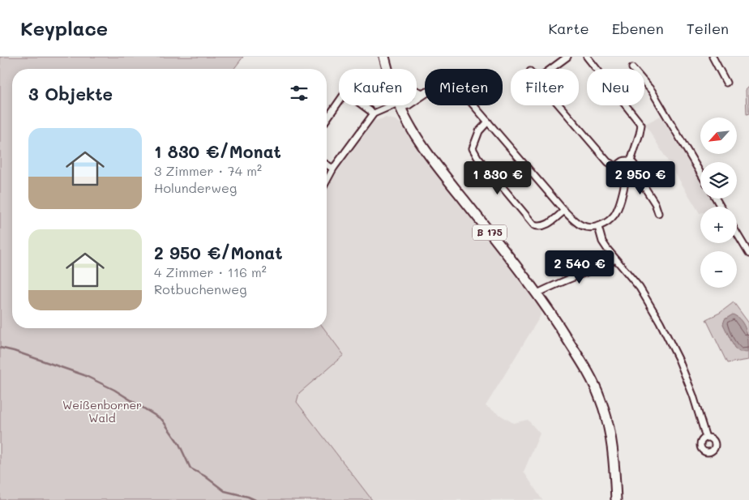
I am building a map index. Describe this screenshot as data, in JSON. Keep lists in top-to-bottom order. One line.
{"streets":{"main road":["B 175"]},"parks":["Weißenborner Wald"],"north":"bottom left","page":{"header":"Keyplace","nav":["Karte","Ebenen","Teilen"],"chip":["Kaufen","Mieten","Filter","Neu"],"heading":"3 Objekte","map_buttons":["+","−"],"list":[{"name":"1 830 €/Monat","note":"3 Zimmer · 74 m² · Holunderweg"},{"name":"2 950 €/Monat","note":"4 Zimmer · 116 m² · Rotbuchenweg"}],"price":["1 830 €","2 950 €","2 540 €"]}}
